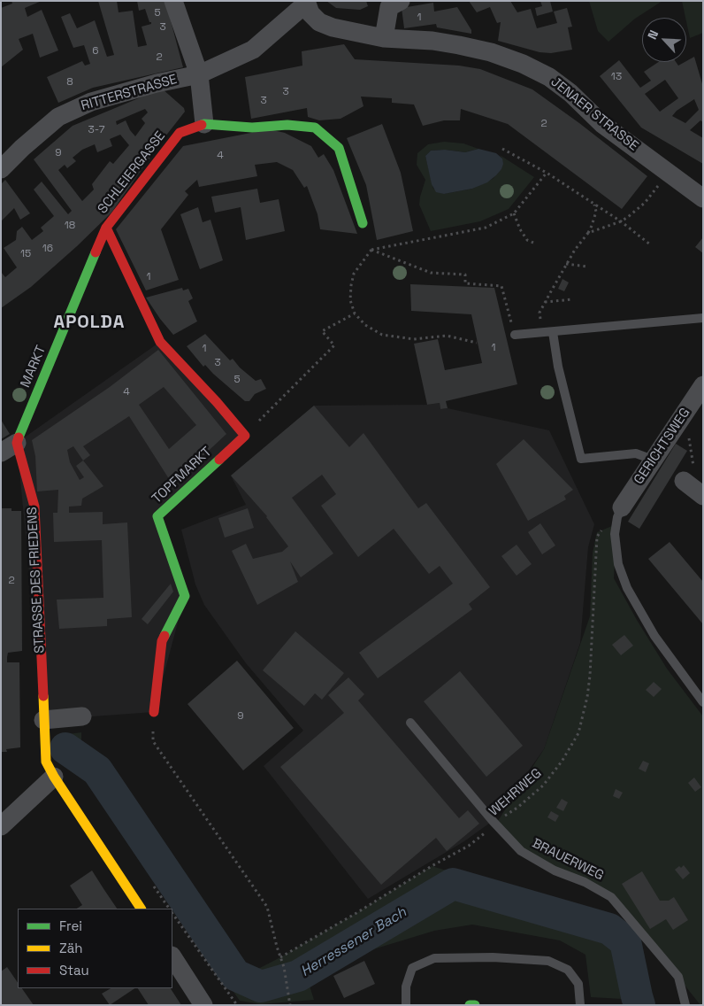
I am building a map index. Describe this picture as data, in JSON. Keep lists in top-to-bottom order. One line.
{"streets":{"street":["RITTERSTRASSE","JENAER STRASSE","SCHLEIERGASSE","MARKT","GERICHTSWEG","TOPFMARKT","STRASSE DES FRIEDENS"],"lane":["BRAUERWEG"],"path":["WEHRWEG"]},"crossings":[["RITTERSTRASSE","JENAER STRASSE"],["SCHLEIERGASSE","MARKT"],["SCHLEIERGASSE","TOPFMARKT"],["MARKT","TOPFMARKT"],["MARKT","STRASSE DES FRIEDENS"],["GERICHTSWEG","WEHRWEG"],["WEHRWEG","BRAUERWEG"]],"districts":["APOLDA"],"water":["Herressener Bach"],"house_numbers":["5","1","3","6","2","13","8","3","3","2","3-7","9","4","18","16","15","1","1","1","3","5","4","2","9"],"legend":["Frei","Zäh","Stau"],"north":"top left"}
